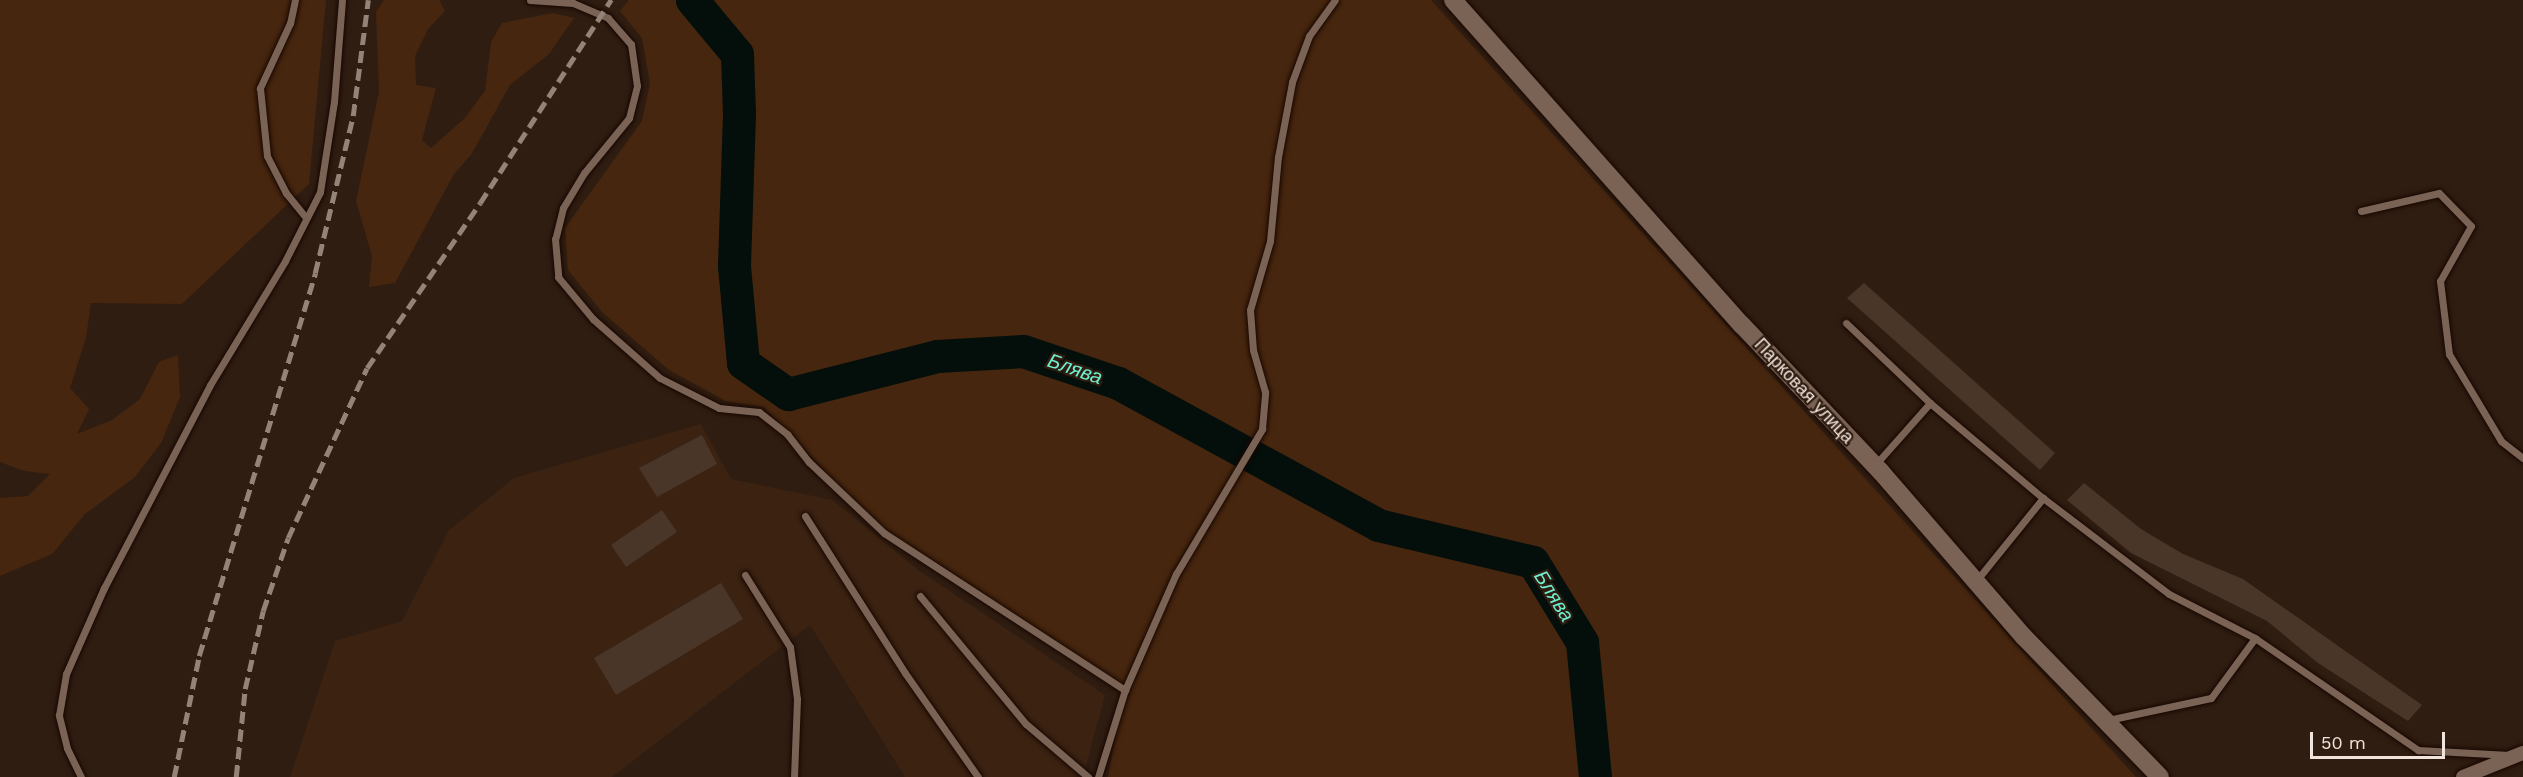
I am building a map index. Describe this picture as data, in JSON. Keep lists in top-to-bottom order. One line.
{"streets":{"street":["Парковая улица"]},"water":["Блява"],"scale_bar":"50 m"}
